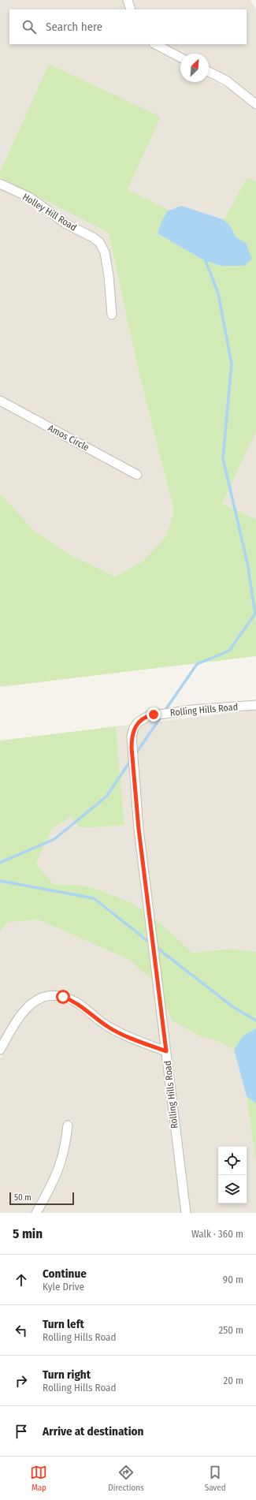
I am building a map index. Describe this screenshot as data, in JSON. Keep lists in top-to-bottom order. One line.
{"streets":{"street":["Holley Hill Road","Amos Circle","Rolling Hills Road"]},"scale_bar":"50 m","north":"top right","page":{"search":"Search here","scale":"50 m","heading":["5 min","Walk · 360 m"],"list":[["Continue","Kyle Drive","90 m"],["Turn left","Rolling Hills Road","250 m"],["Turn right","Rolling Hills Road","20 m"],"Arrive at destination"],"nav":["Map","Directions","Saved"]}}
